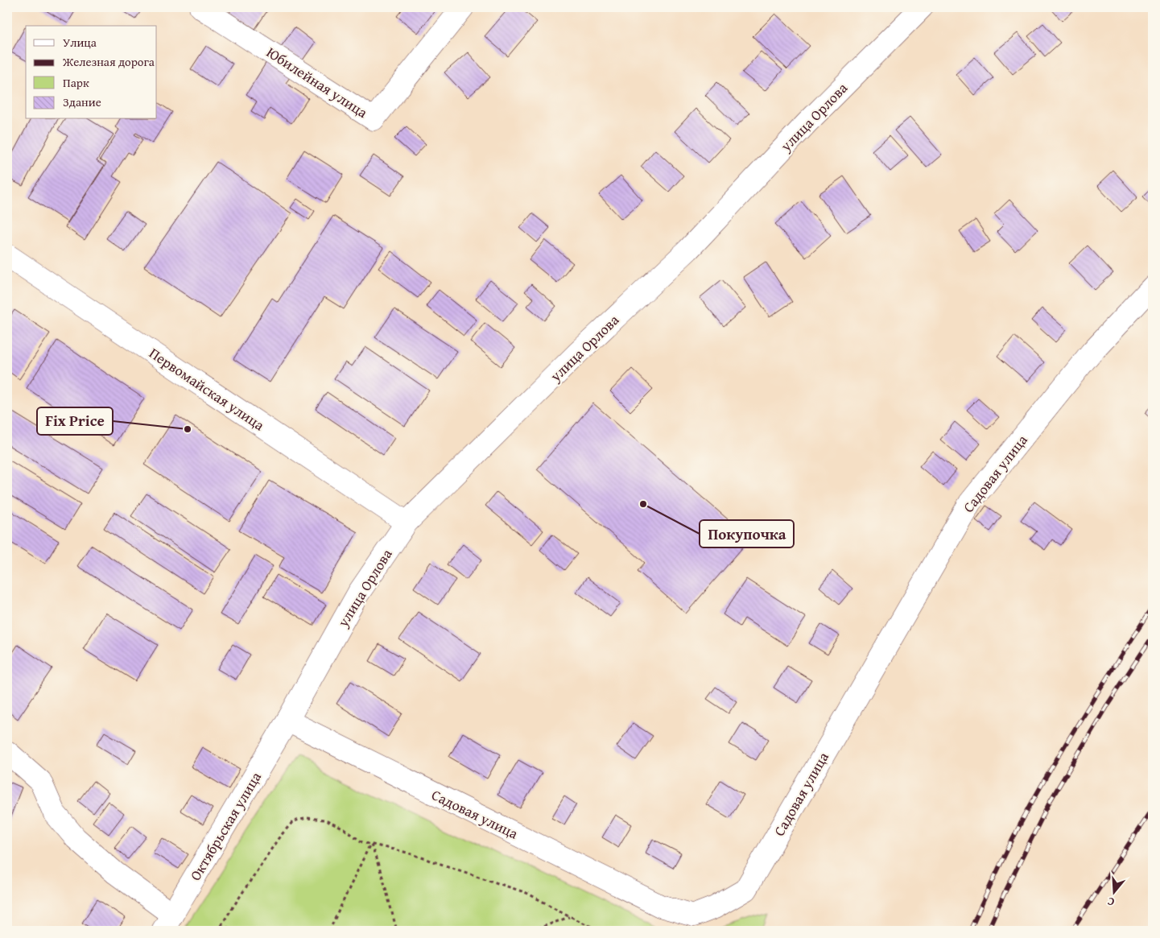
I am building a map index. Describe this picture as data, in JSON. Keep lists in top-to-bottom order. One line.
{"streets":{"street":["Юбилейная улица","улица Орлова","Первомайская улица","Садовая улица","Октябрьская улица"]},"crossings":[["улица Орлова","Первомайская улица"],["улица Орлова","Садовая улица"],["улица Орлова","Октябрьская улица"],["Садовая улица","Октябрьская улица"]],"places":["Fix Price","Покупочка"],"legend":["Улица","Железная дорога","Парк","Здание"],"north":"bottom"}
